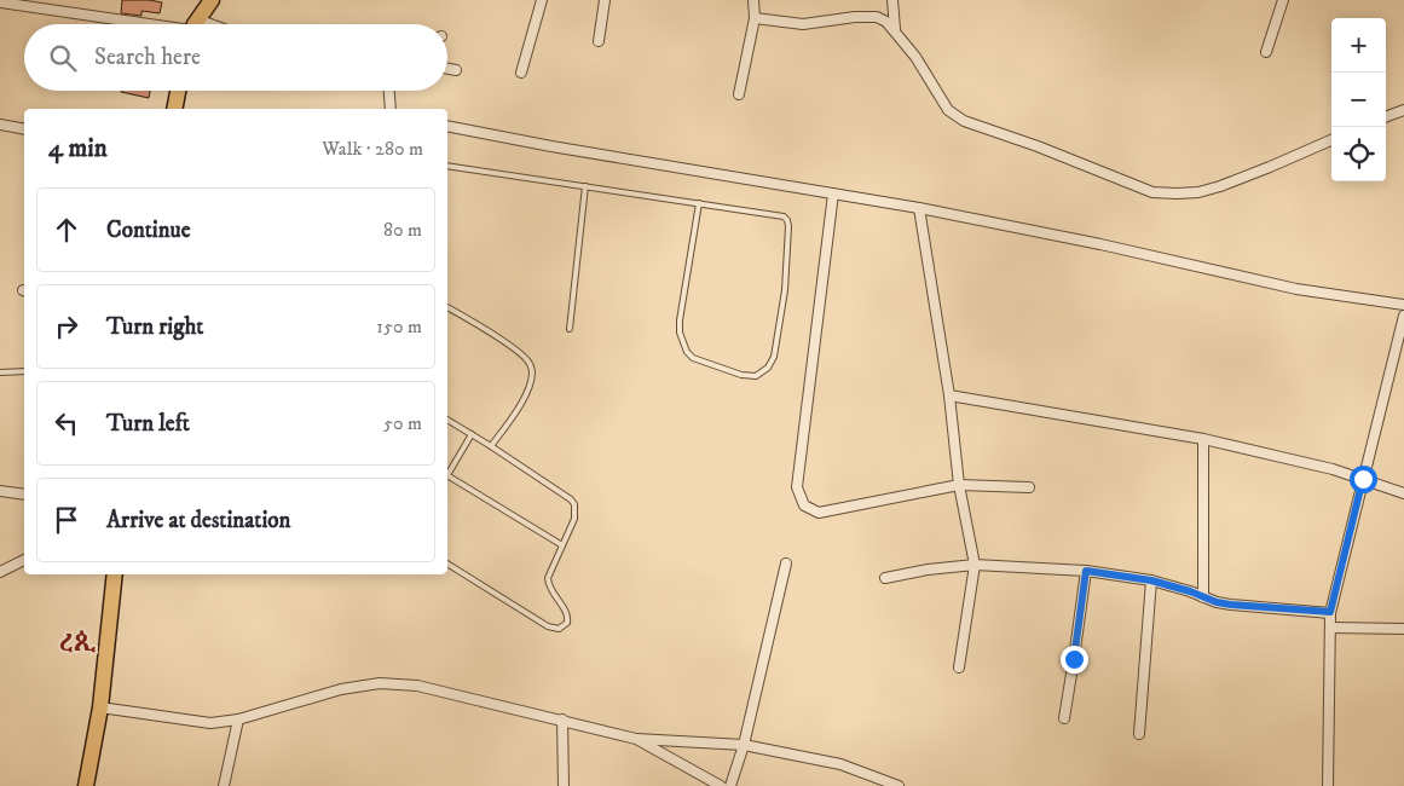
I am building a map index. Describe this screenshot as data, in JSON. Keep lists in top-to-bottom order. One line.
{"districts":["ረጲ"],"page":{"map_buttons":["+","−"],"search":"Search here","heading":["4 min","Walk · 280 m"],"list":[["Continue","80 m"],["Turn right","150 m"],["Turn left","50 m"],"Arrive at destination"]}}
